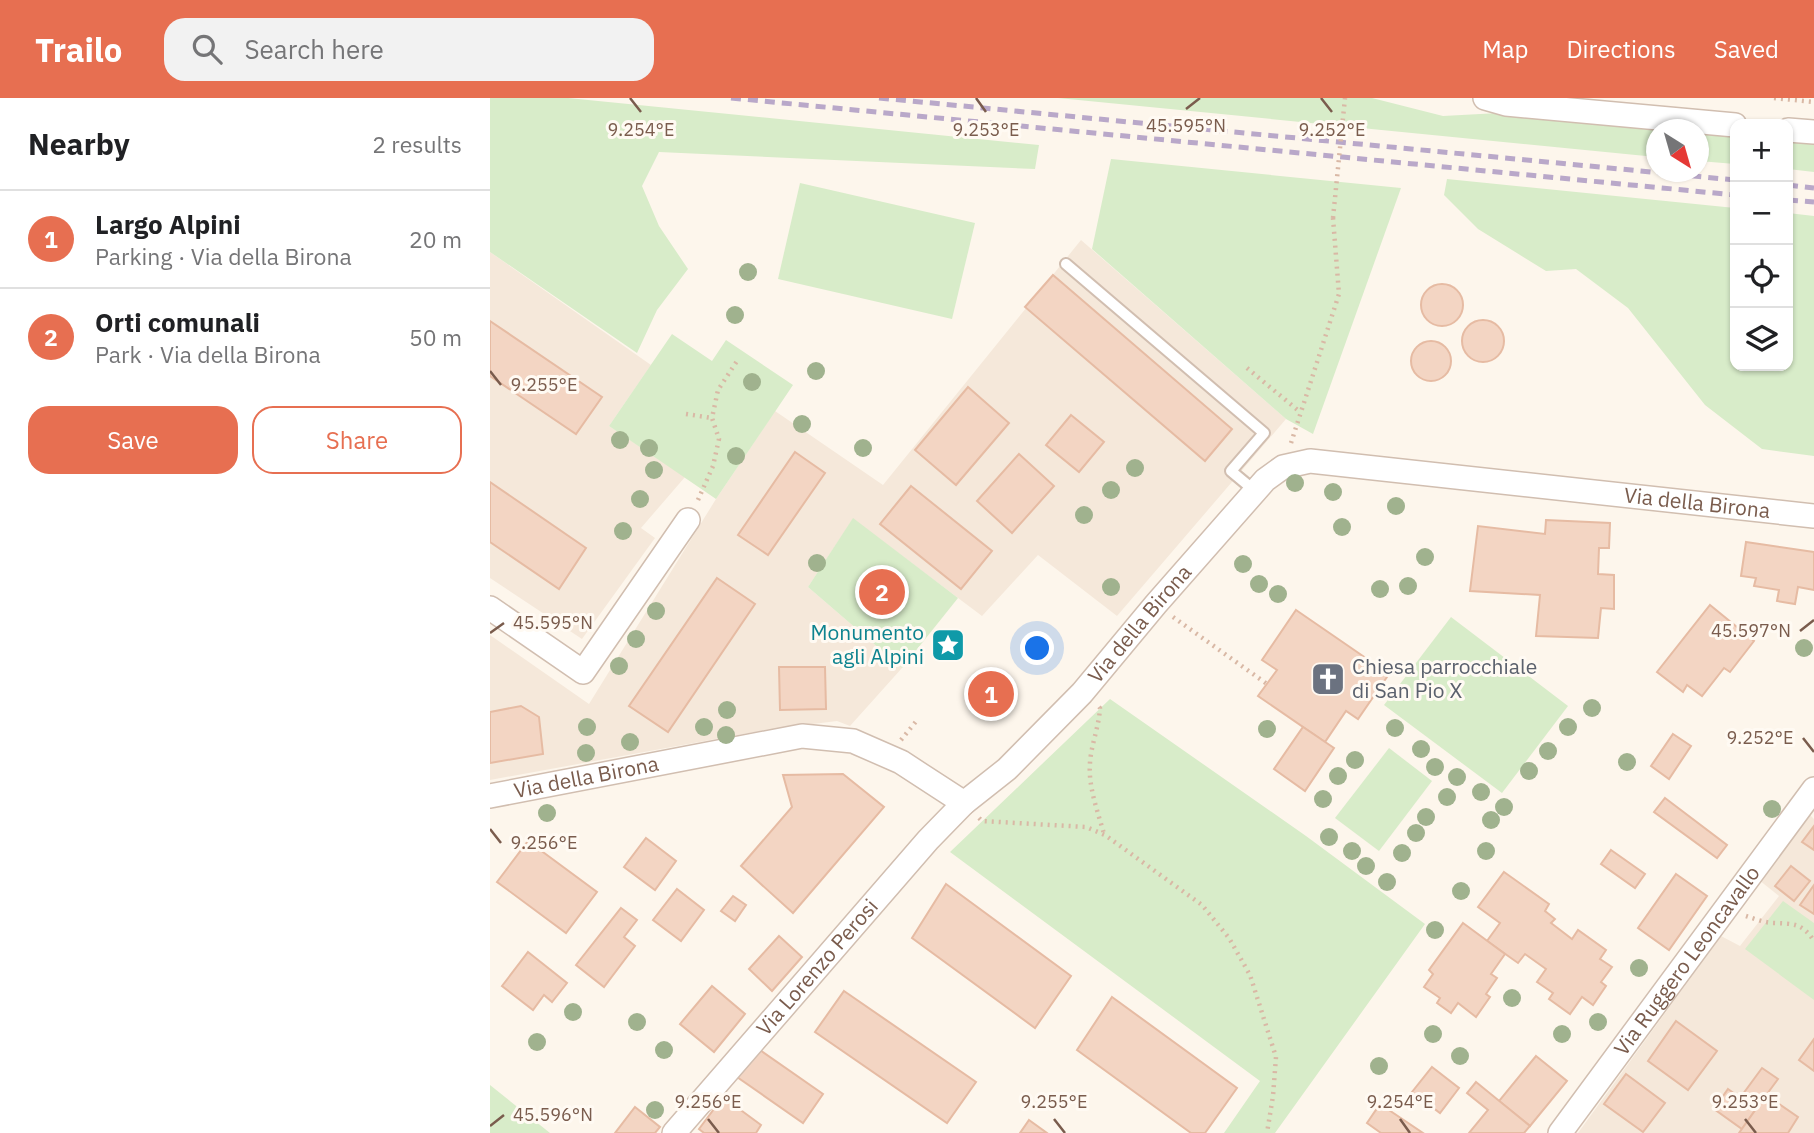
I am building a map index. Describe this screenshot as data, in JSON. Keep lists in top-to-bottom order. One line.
{"streets":{"street":["Via della Birona","Via Ruggero Leoncavallo","Via Lorenzo Perosi"]},"crossings":[["Via della Birona","Via Lorenzo Perosi"]],"places":{"place":["Monumento agli Alpini"],"church":["Chiesa parrocchiale di San Pio X"]},"north":"bottom right","page":{"header":"Trailo","search":"Search here","nav":["Map","Directions","Saved"],"heading":["Nearby","2 results"],"map_buttons":["+","−"],"list":[{"mark":"1","name":"Largo Alpini","note":"Parking · Via della Birona","value":"20 m"},{"mark":"2","name":"Orti comunali","note":"Park · Via della Birona","value":"50 m"}],"buttons":["Save","Share"],"pins":["2","1"]},"coordinates":["45.595°N","9.254°E","9.253°E","9.252°E","9.255°E","45.597°N","9.256°E","45.596°N"]}
